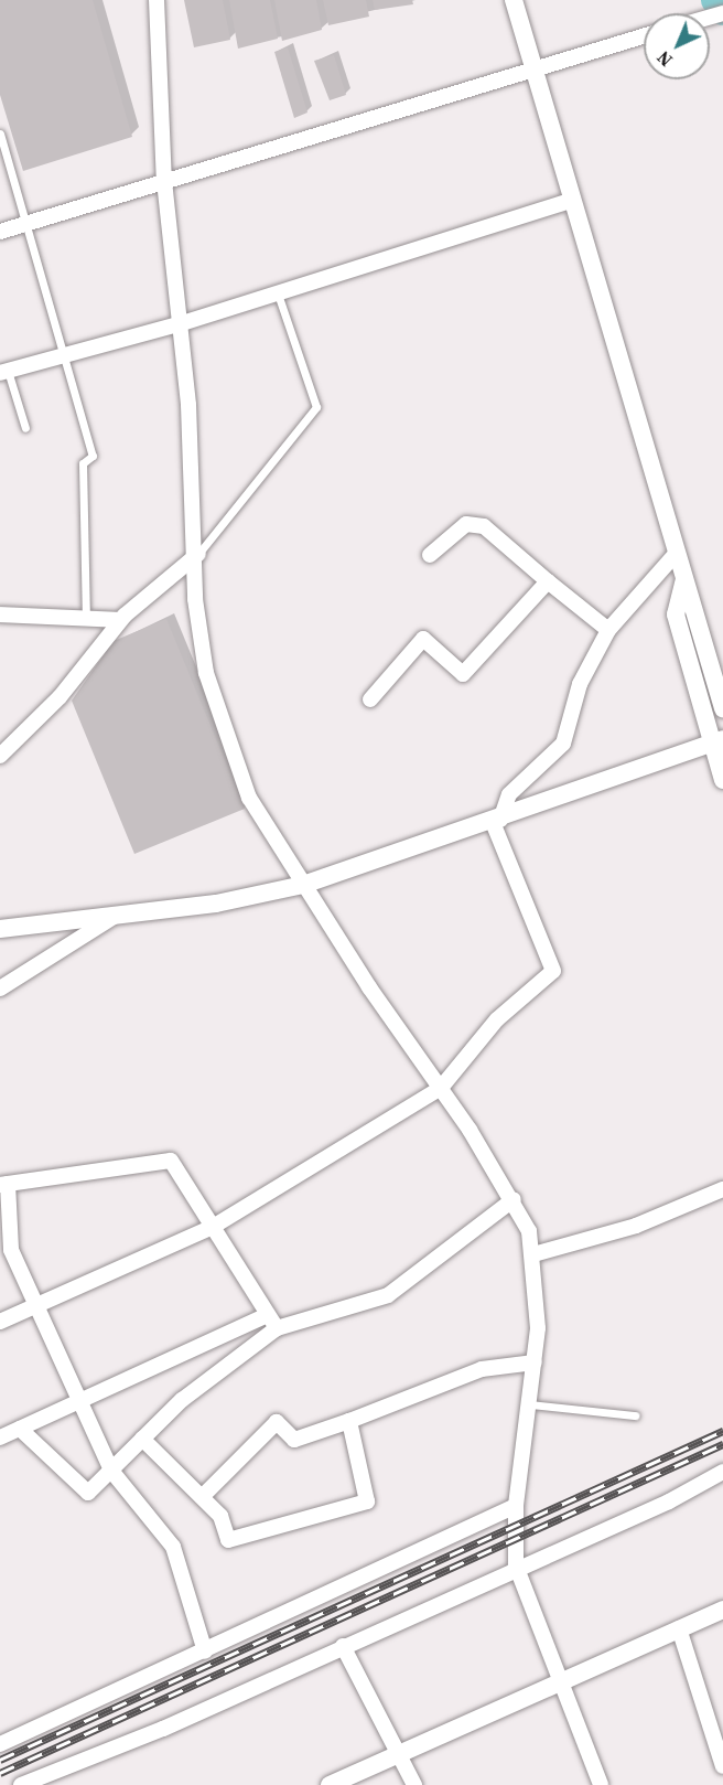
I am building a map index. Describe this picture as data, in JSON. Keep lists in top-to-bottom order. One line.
{"north":"bottom left"}
